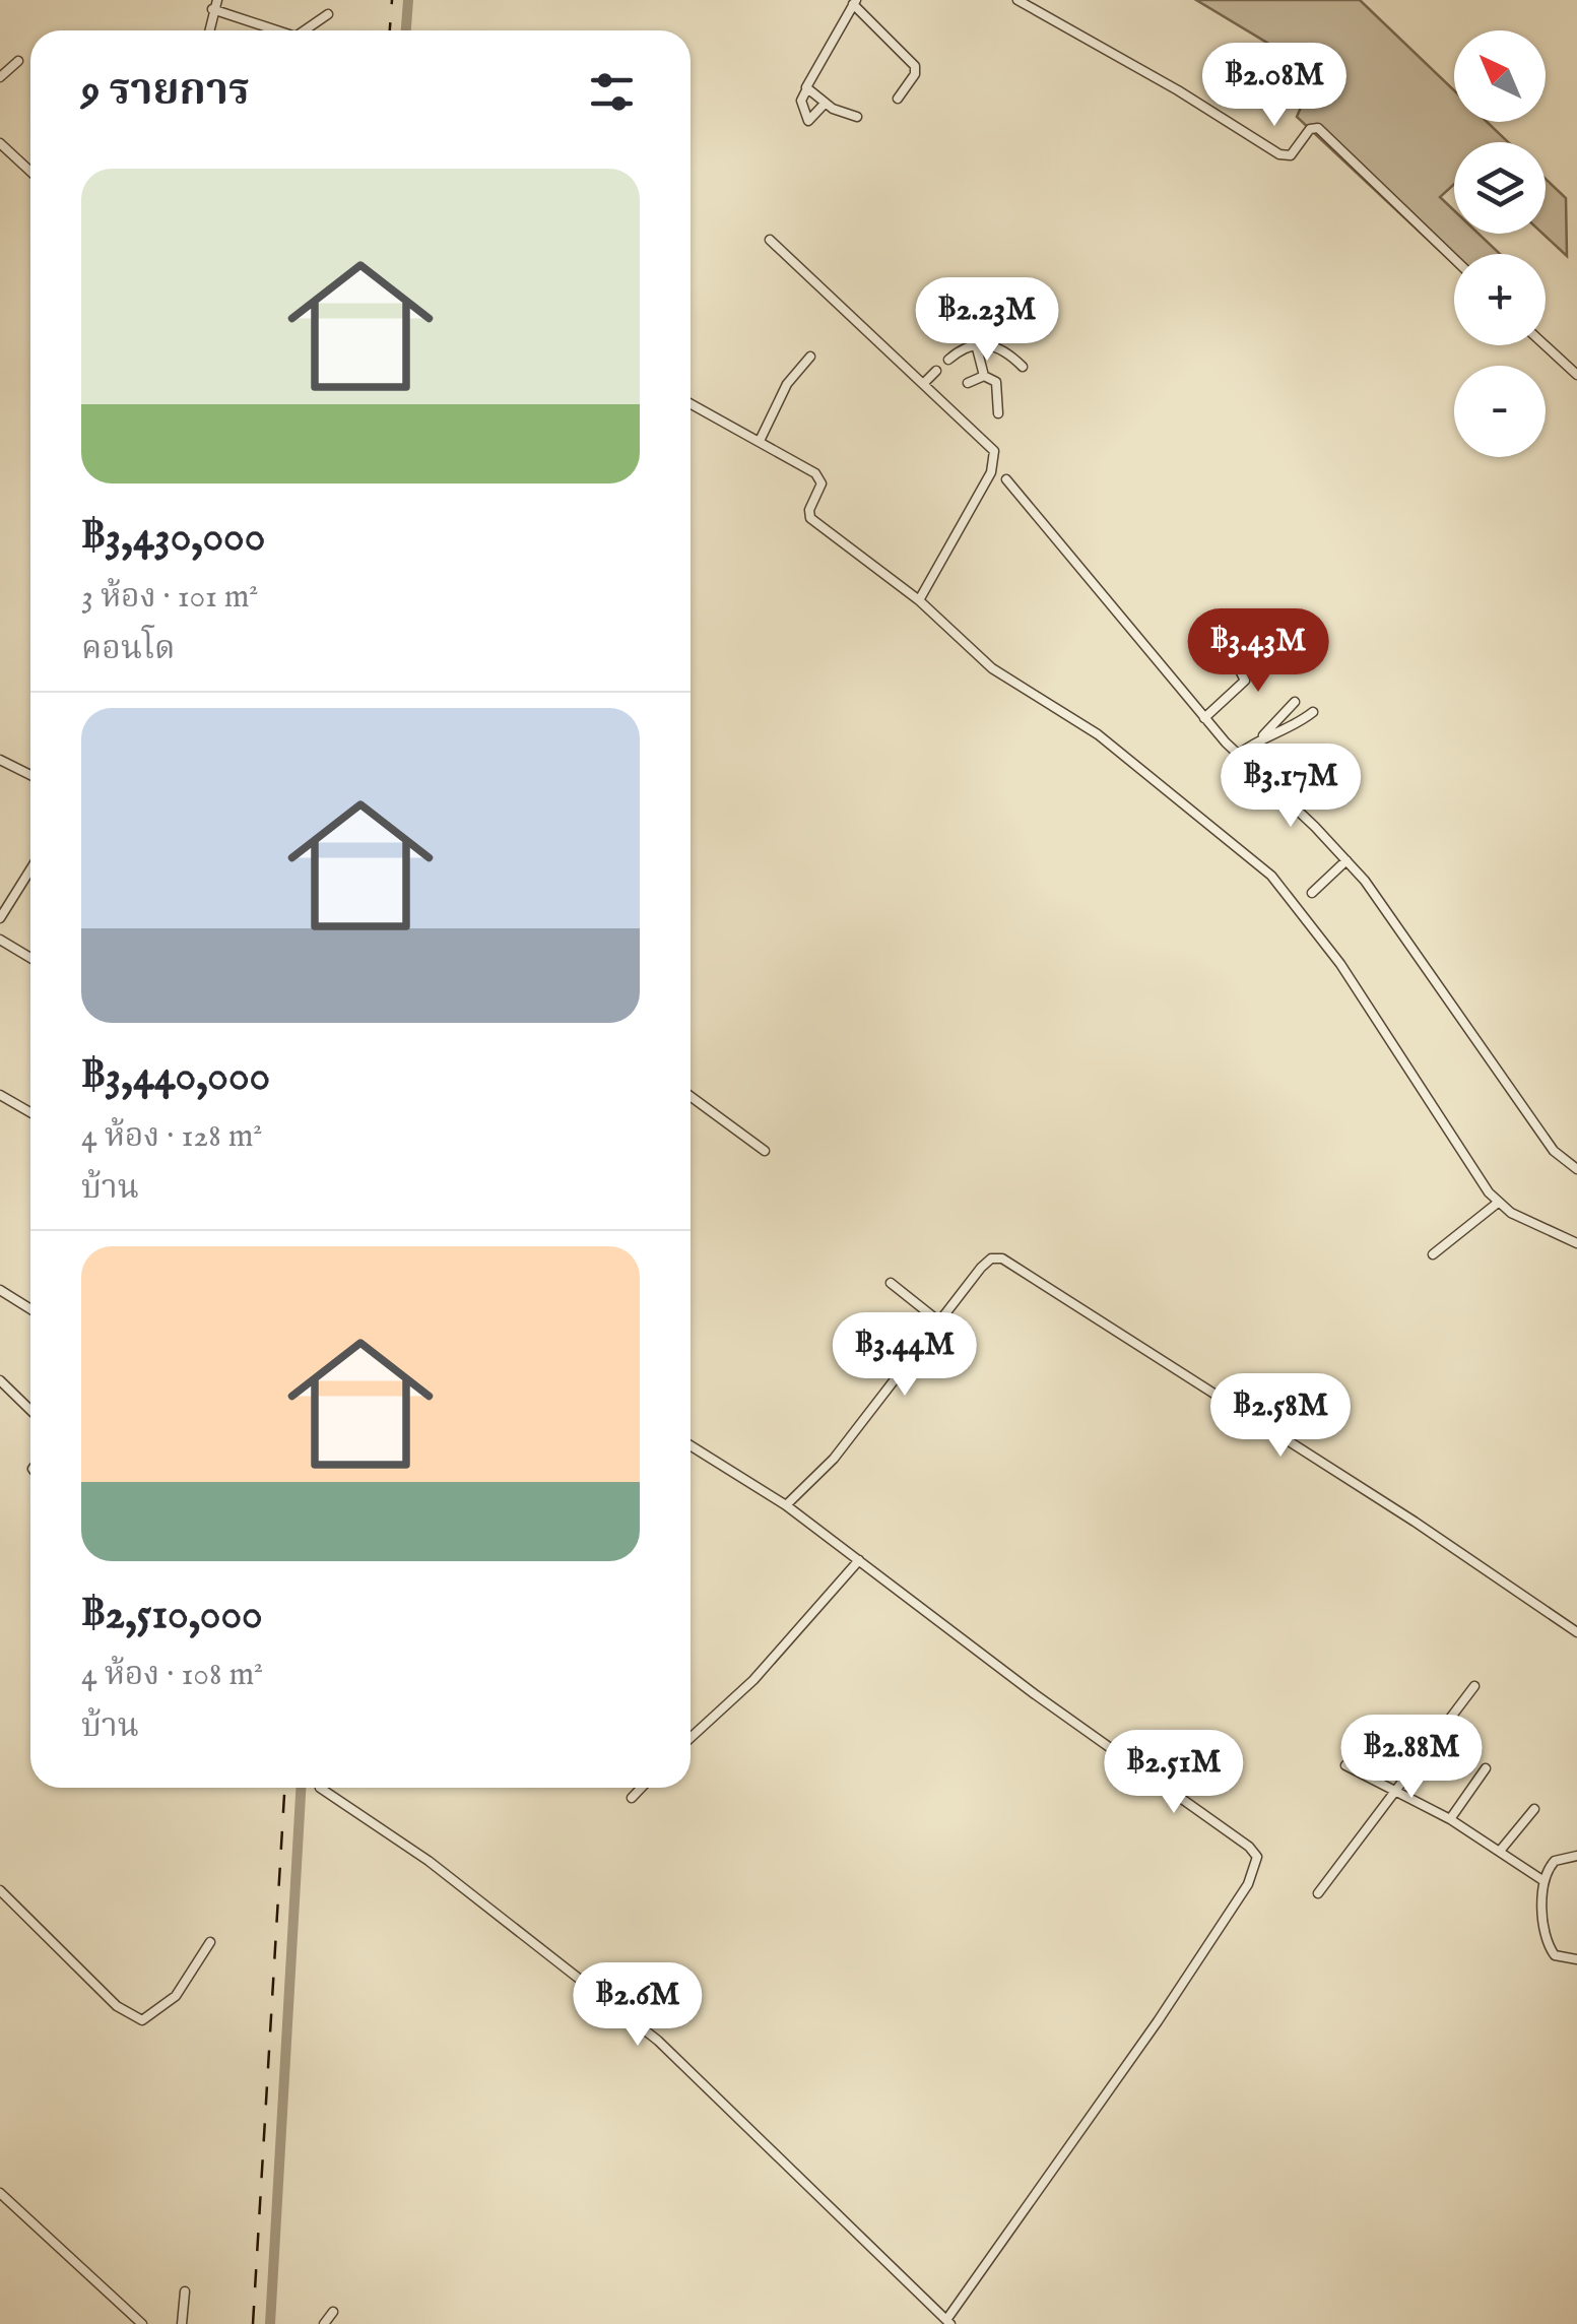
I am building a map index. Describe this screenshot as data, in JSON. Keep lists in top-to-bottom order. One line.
{"north":"top left","page":{"map_buttons":["+","−"],"heading":"9 รายการ","price":["฿2.08M","฿2.23M","฿3.43M","฿3.17M","฿3.44M","฿2.58M","฿2.88M","฿2.51M","฿2.6M"],"list":[{"name":"฿3,430,000","note":"3 ห้อง · 101 m² · คอนโด"},{"name":"฿3,440,000","note":"4 ห้อง · 128 m² · บ้าน"},{"name":"฿2,510,000","note":"4 ห้อง · 108 m² · บ้าน"}]}}
